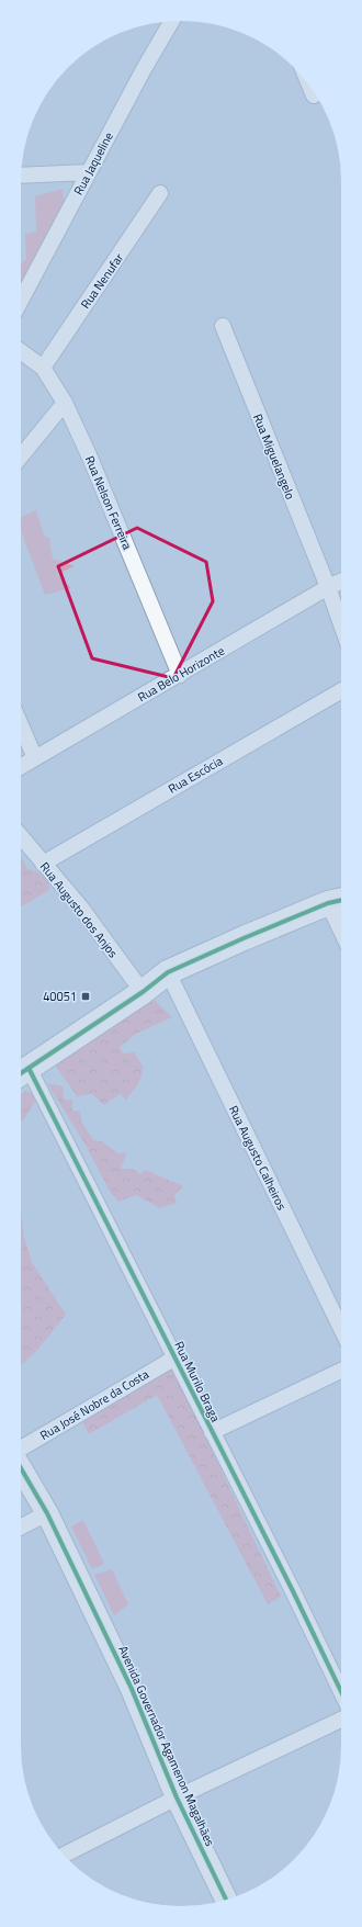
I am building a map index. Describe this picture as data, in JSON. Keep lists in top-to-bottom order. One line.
{"streets":{"main road":["Avenida Governador Agamenon Magalhães"],"street":["Rua Jaqueline","Rua Nenufar","Rua Miguelangelo","Rua Nelson Ferreira","Rua Belo Horizonte","Rua Escócia","Rua Augusto dos Anjos","Rua Augusto Calheiros","Rua Murilo Braga","Rua José Nobre da Costa"]},"crossings":[["Rua Nenufar","Rua Nelson Ferreira"],["Rua Miguelangelo","Rua Belo Horizonte"],["Rua Nelson Ferreira","Rua Belo Horizonte"],["Rua Escócia","Rua Augusto dos Anjos"],["Rua Murilo Braga","Rua José Nobre da Costa"]],"places":{"transit":["40051"]}}
